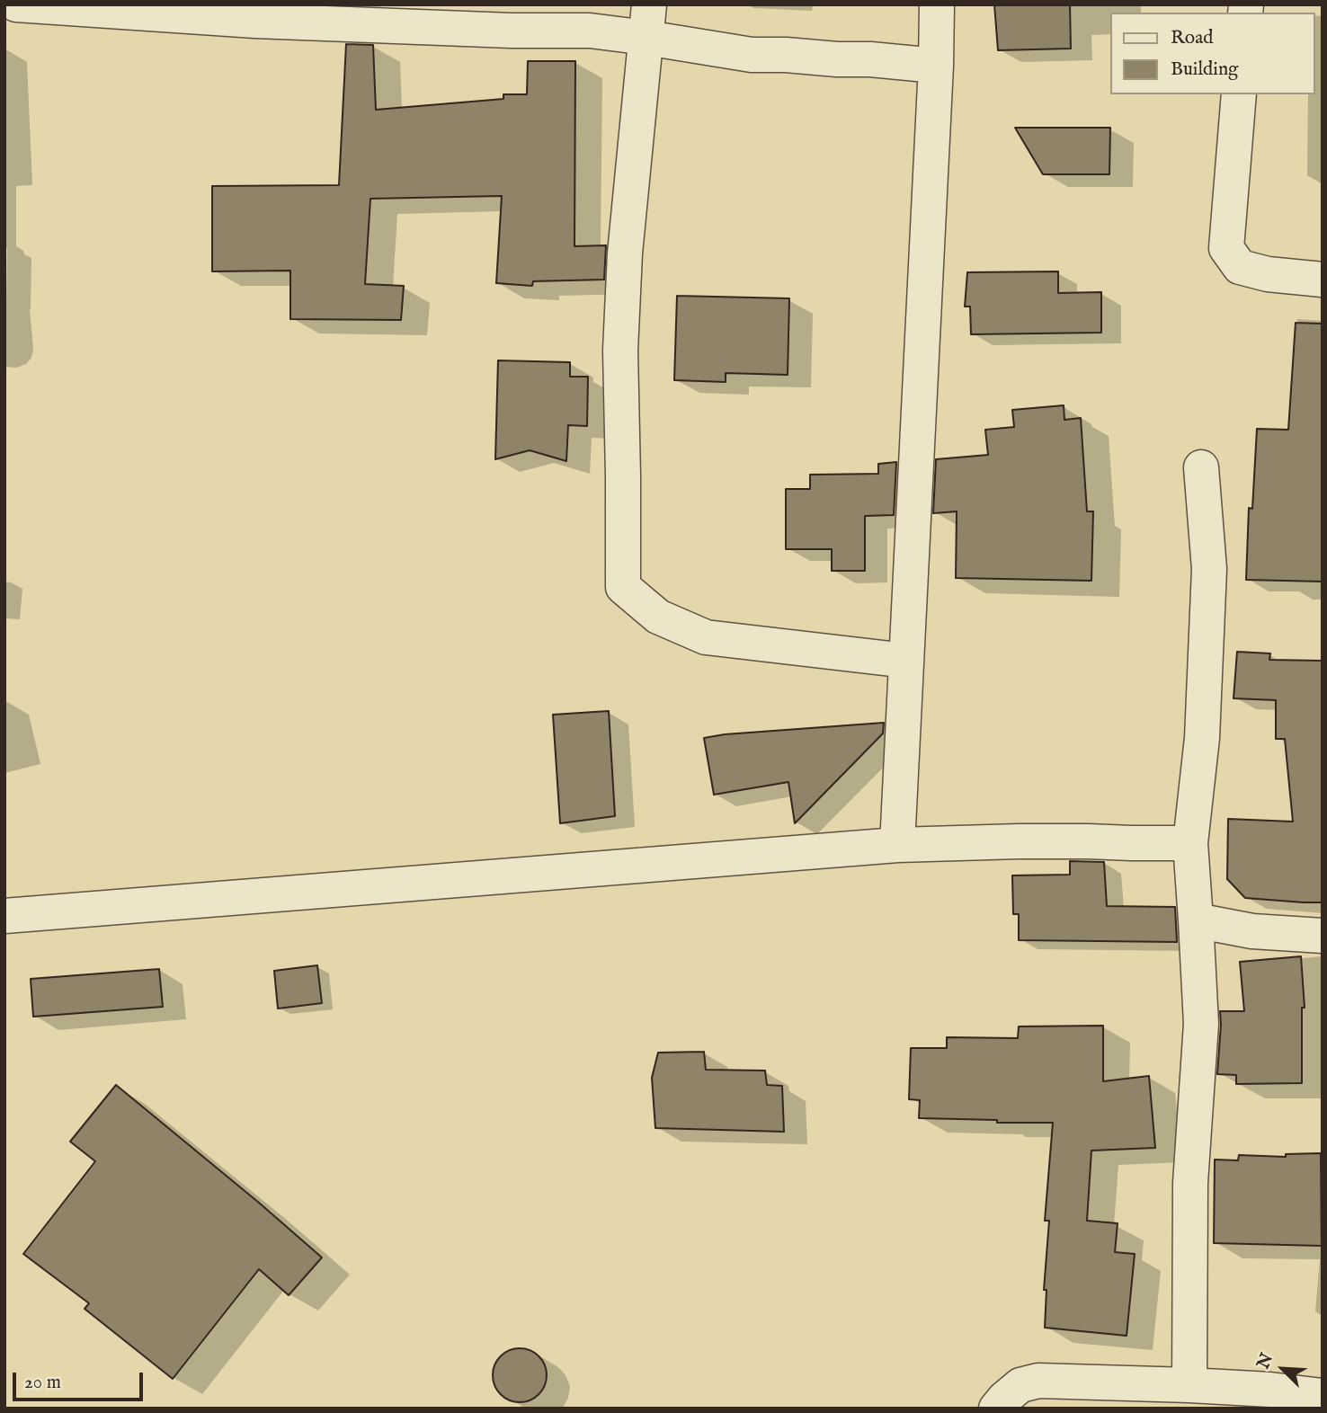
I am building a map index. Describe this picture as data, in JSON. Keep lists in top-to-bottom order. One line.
{"legend":["Road","Building"],"scale_bar":"20 m","north":"top left"}
